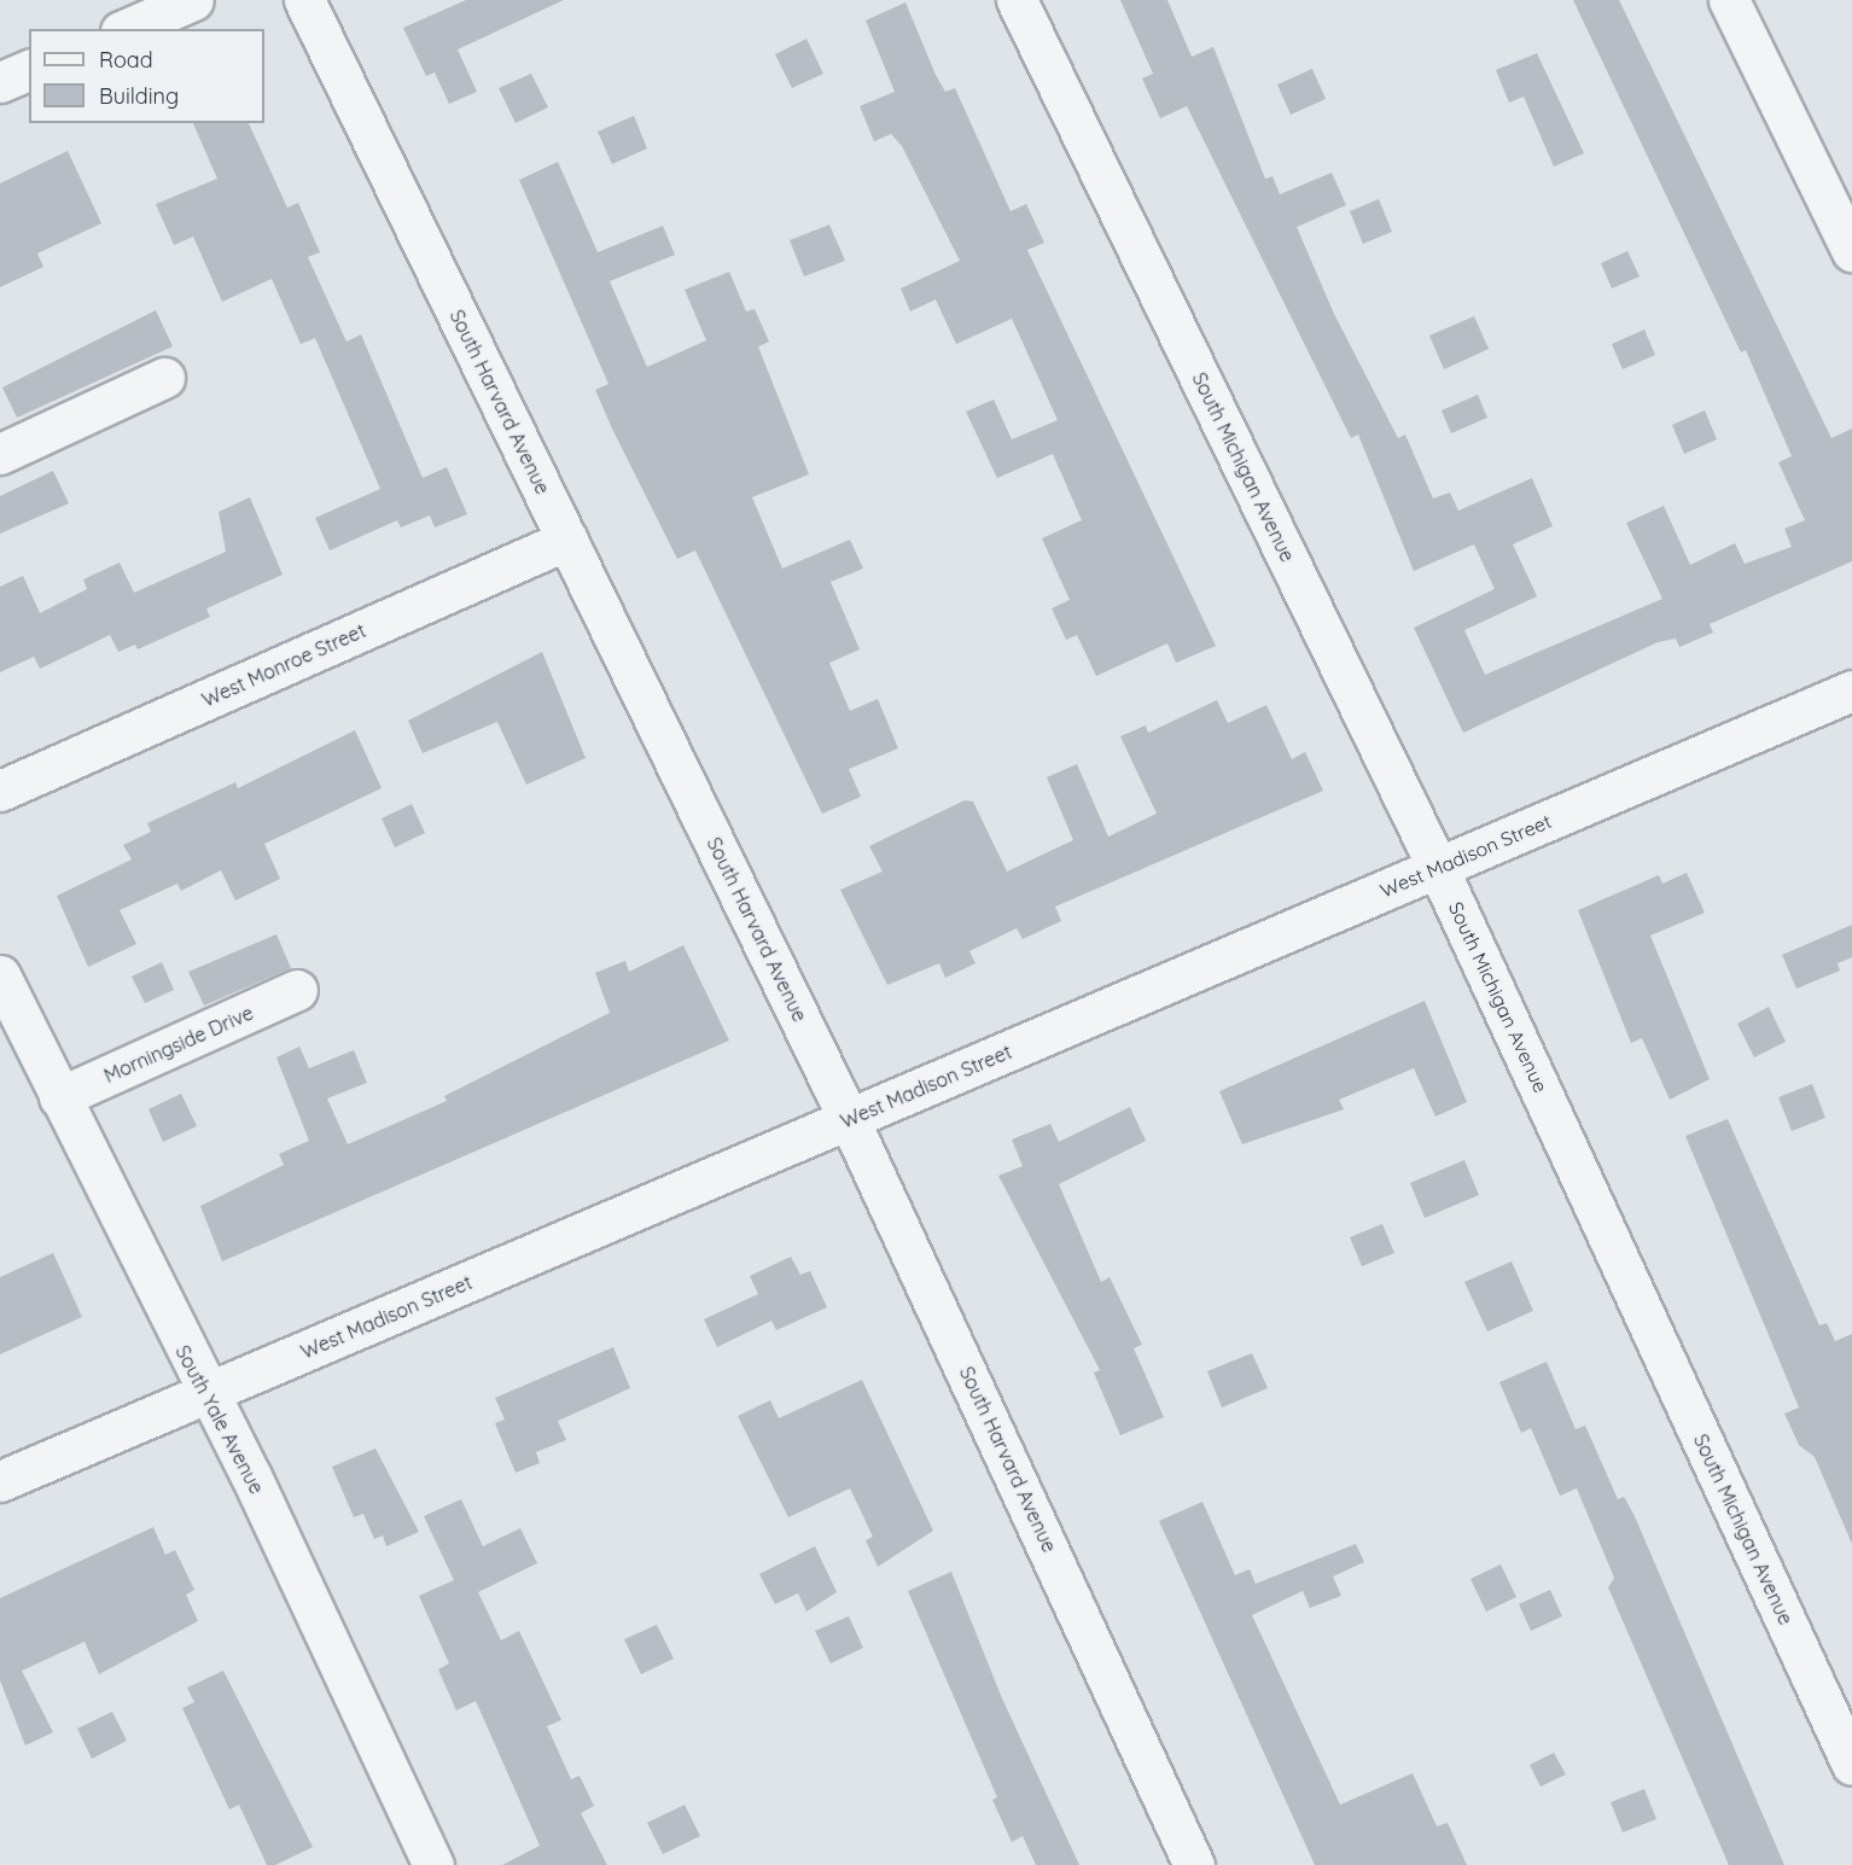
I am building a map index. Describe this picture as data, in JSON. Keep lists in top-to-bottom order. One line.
{"streets":{"street":["South Harvard Avenue","South Michigan Avenue","West Monroe Street","West Madison Street","Morningside Drive","South Yale Avenue"]},"crossings":[["South Harvard Avenue","West Monroe Street"],["South Harvard Avenue","West Madison Street"],["South Michigan Avenue","West Madison Street"],["West Madison Street","South Yale Avenue"],["Morningside Drive","South Yale Avenue"]],"legend":["Road","Building"]}
